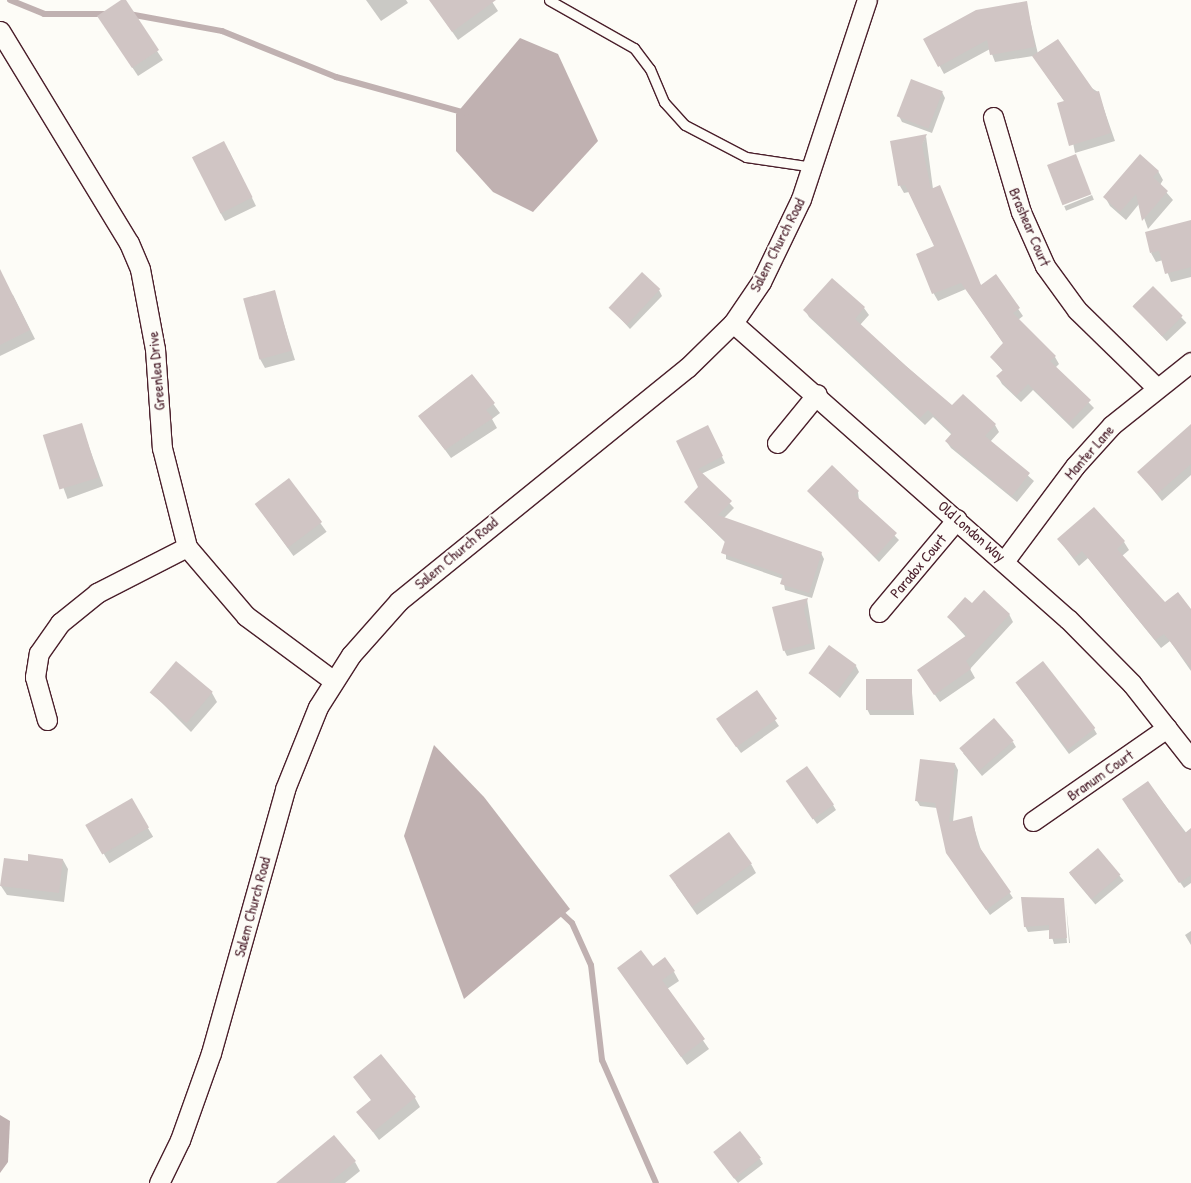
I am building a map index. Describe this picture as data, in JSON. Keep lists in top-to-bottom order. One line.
{"streets":{"street":["Brashear Court","Salem Church Road","Greenlea Drive","Manter Lane","Old London Way","Paradox Court","Branum Court"]},"crossings":[["Brashear Court","Manter Lane"],["Salem Church Road","Greenlea Drive"],["Salem Church Road","Old London Way"],["Manter Lane","Old London Way"],["Old London Way","Paradox Court"],["Old London Way","Branum Court"]]}
